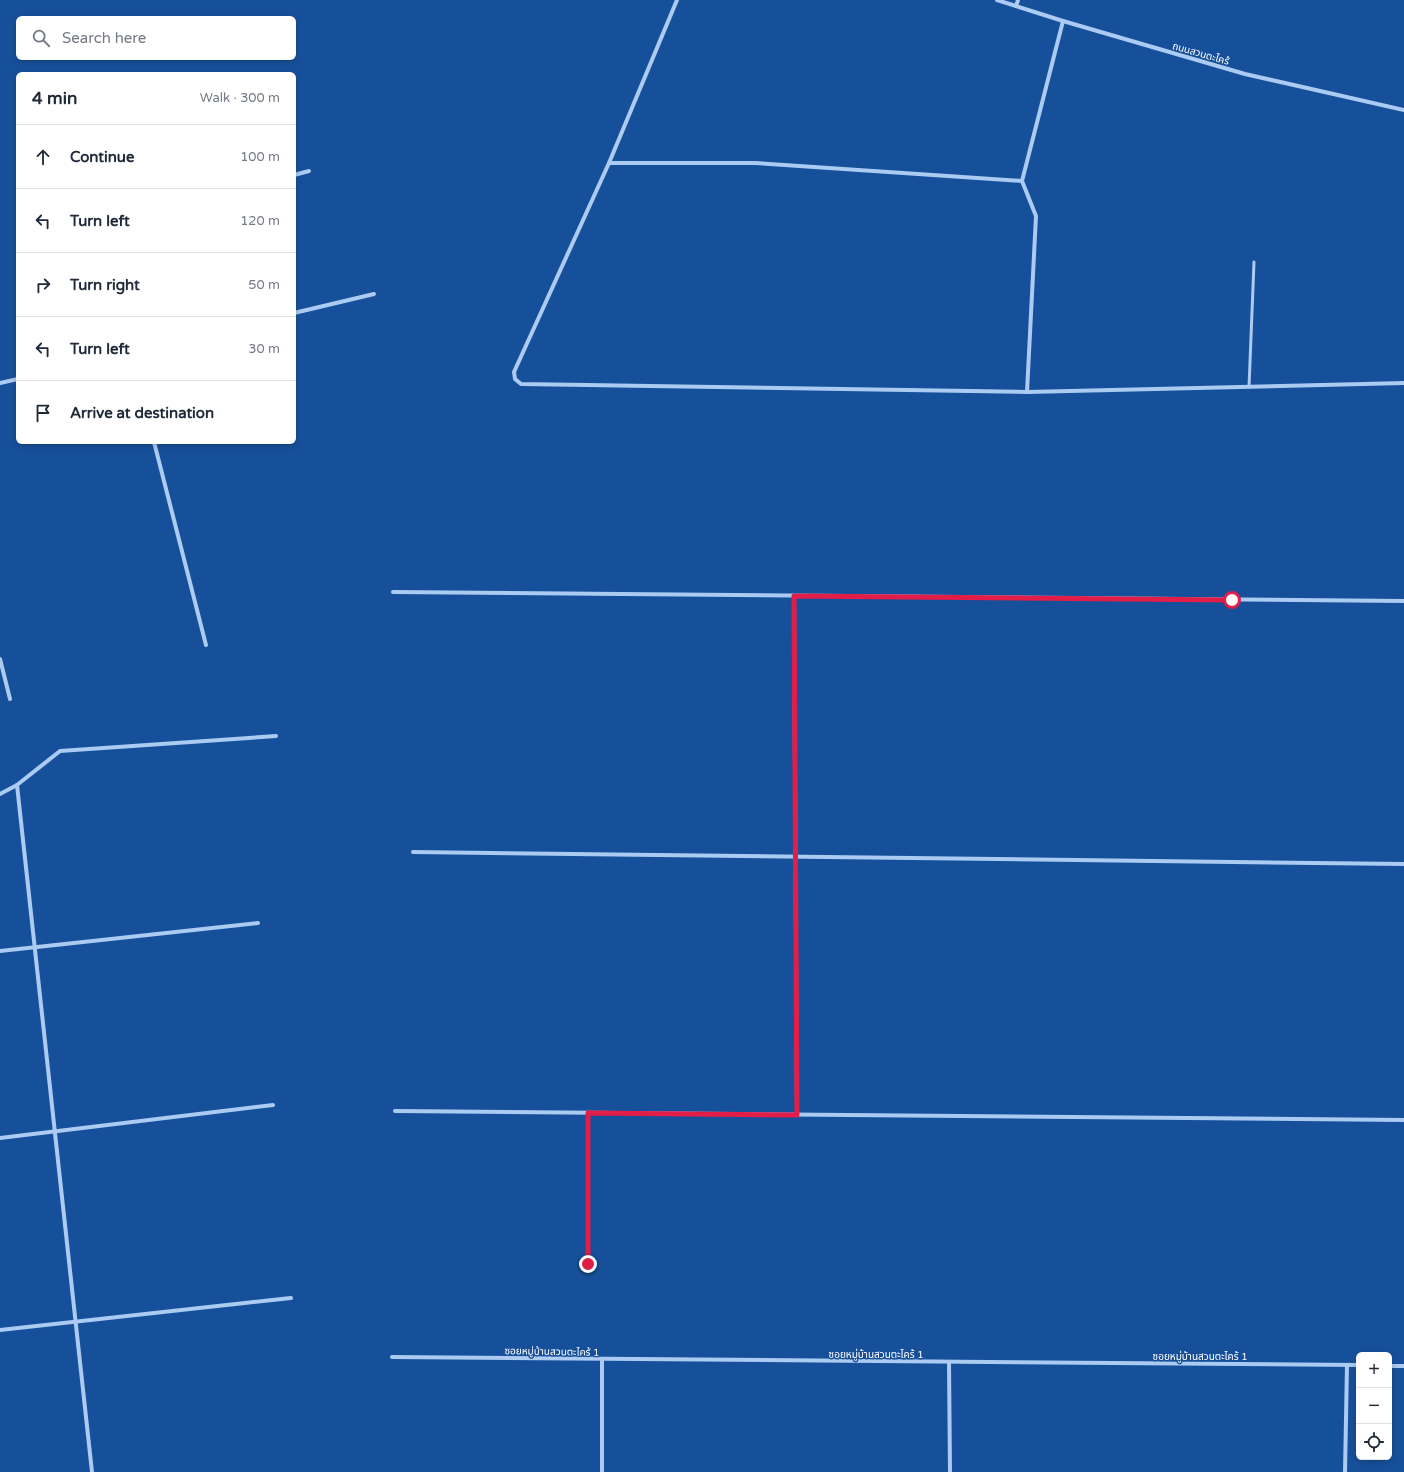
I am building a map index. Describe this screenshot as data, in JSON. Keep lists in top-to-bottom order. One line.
{"streets":{"street":["ถนนสวนตะไคร้","ซอยหมู่บ้านสวนตะไคร้ 1"]},"page":{"search":"Search here","heading":["4 min","Walk · 300 m"],"list":[["Continue","100 m"],["Turn left","120 m"],["Turn right","50 m"],["Turn left","30 m"],"Arrive at destination"],"map_buttons":["+","−"]}}
